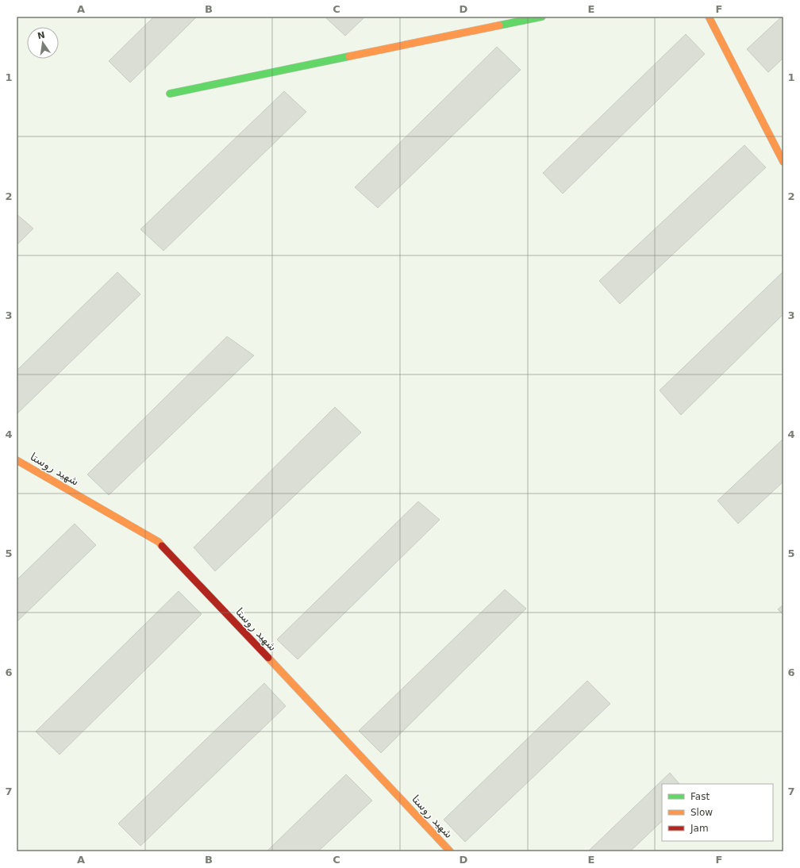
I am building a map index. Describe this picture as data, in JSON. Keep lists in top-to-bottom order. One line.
{"streets":{"street":["شهید روستا"]},"legend":["Fast","Slow","Jam"],"north":"top","grid":{"columns":["A","B","C","D","E","F"],"rows":["1","2","3","4","5","6","7"]}}
